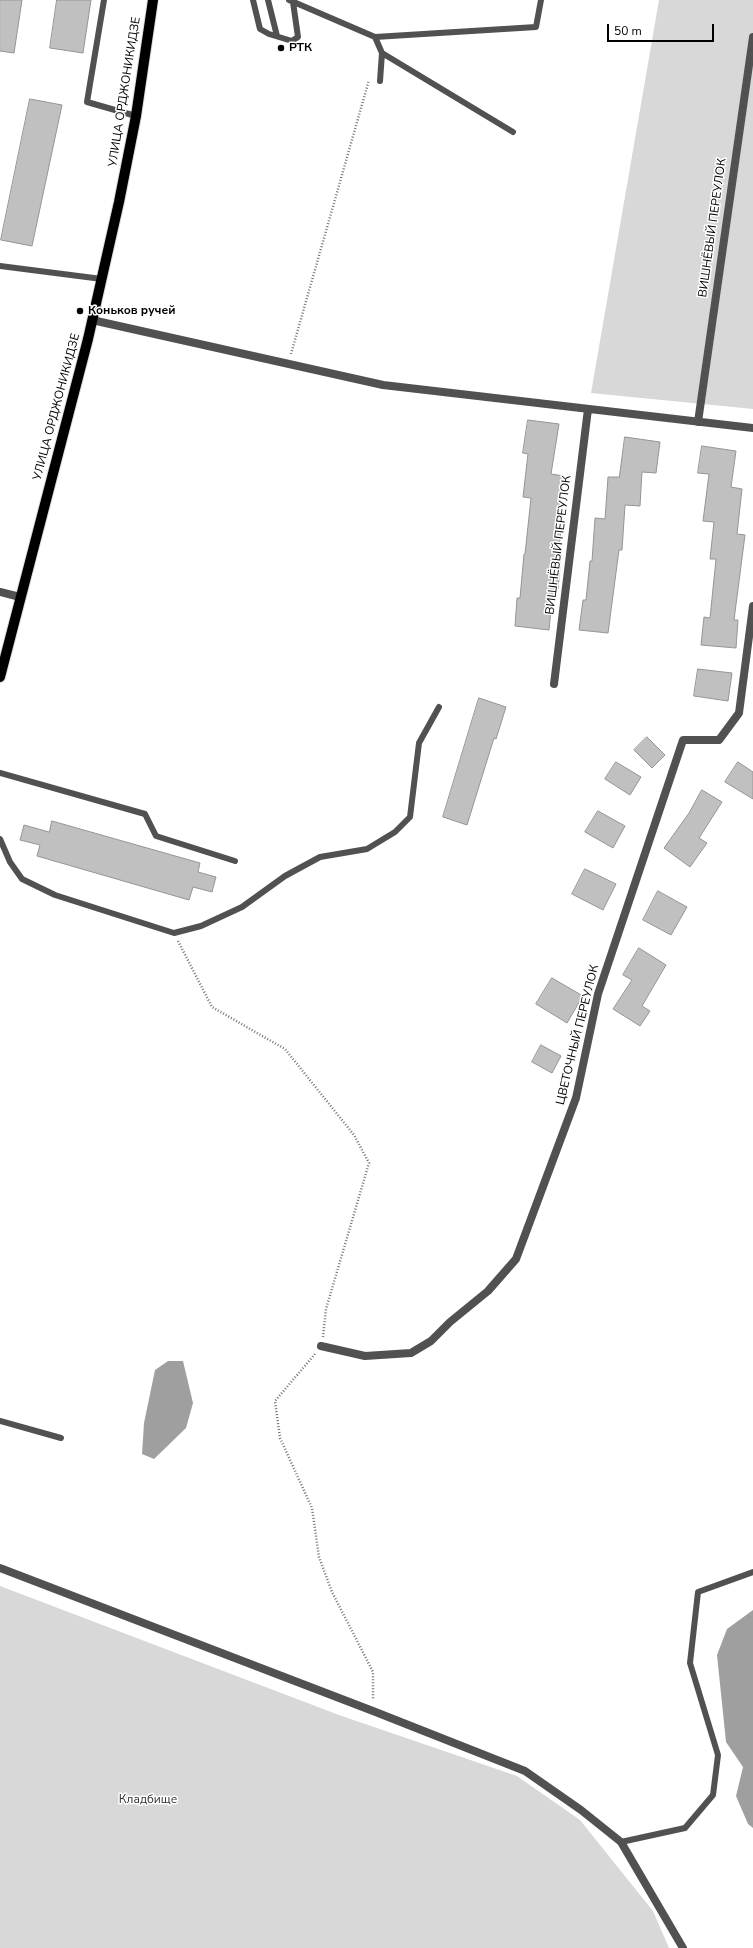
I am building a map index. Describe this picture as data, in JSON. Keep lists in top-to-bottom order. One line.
{"streets":{"main road":["УЛИЦА ОРДЖОНИКИДЗЕ"],"street":["ВИШНЁВЫЙ ПЕРЕУЛОК","ЦВЕТОЧНЫЙ ПЕРЕУЛОК"]},"parks":["Кладбище"],"places":["РТК","Коньков ручей"],"scale_bar":"50 m"}
